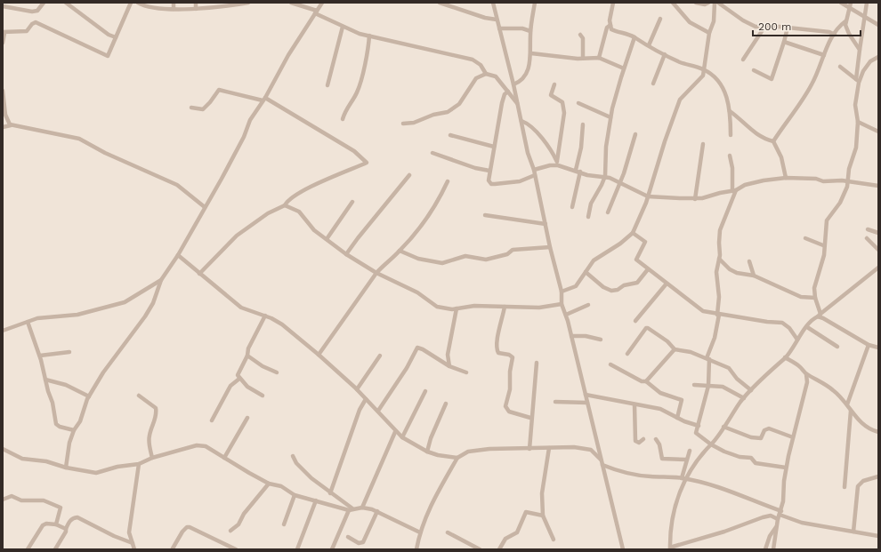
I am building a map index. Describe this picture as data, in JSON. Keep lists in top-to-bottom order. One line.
{"scale_bar":"200 m"}
